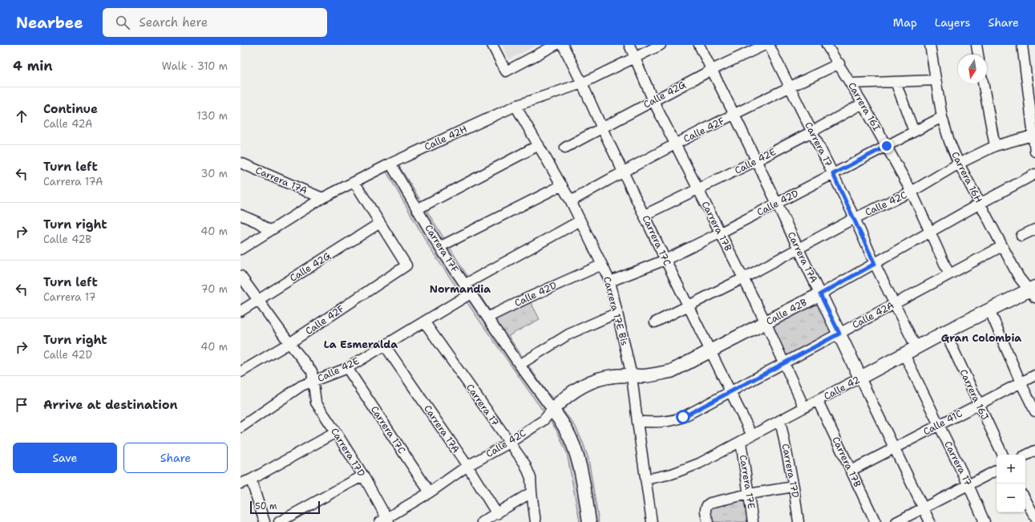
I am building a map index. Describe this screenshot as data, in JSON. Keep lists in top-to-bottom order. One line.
{"streets":{"street":["Calle 42G","Carrera 16I","Calle 42F","Calle 42H","Carrera 17","Calle 42E","Carrera 16H","Carrera 17A","Calle 42D","Calle 42C","Carrera 17B","Carrera 17C","Carrera 17F","Carrera 17E Bis","Calle 42B","Calle 42A","Calle 42","Carrera 16J","Calle 41C","Carrera 17D","Carrera 17E"]},"crossings":[["Calle 42G","Calle 42F"],["Calle 42G","Carrera 17A"],["Calle 42G","Carrera 17B"],["Calle 42G","Carrera 17C"],["Carrera 16I","Calle 42F"],["Carrera 16I","Calle 42E"],["Carrera 16I","Calle 42D"],["Carrera 16I","Calle 42C"],["Carrera 16I","Calle 42B"],["Carrera 16I","Calle 42A"],["Calle 42F","Carrera 17"],["Calle 42F","Carrera 17A"],["Calle 42F","Carrera 17B"],["Calle 42F","Carrera 17C"],["Calle 42F","Carrera 17E Bis"],["Calle 42H","Carrera 17A"],["Calle 42H","Carrera 17B"],["Calle 42H","Carrera 17C"],["Calle 42H","Carrera 17F"],["Calle 42H","Carrera 17E Bis"],["Carrera 17","Calle 42E"],["Carrera 17","Calle 42D"],["Carrera 17","Calle 42C"],["Carrera 17","Calle 42B"],["Carrera 17","Calle 42A"],["Carrera 17","Calle 42"],["Carrera 17","Calle 41C"],["Calle 42E","Carrera 17A"],["Calle 42E","Carrera 17B"],["Calle 42E","Carrera 17C"],["Calle 42E","Carrera 17F"],["Calle 42E","Carrera 17D"],["Carrera 16H","Calle 42D"],["Carrera 16H","Calle 42C"],["Carrera 16H","Calle 42B"],["Carrera 16H","Calle 42A"],["Carrera 16H","Calle 42"],["Carrera 17A","Calle 42D"],["Carrera 17A","Calle 42C"],["Carrera 17A","Calle 42B"],["Carrera 17A","Calle 42A"],["Carrera 17A","Calle 42"],["Carrera 17A","Calle 41C"],["Calle 42D","Carrera 17B"],["Calle 42D","Carrera 17C"],["Calle 42D","Carrera 17F"],["Calle 42D","Carrera 17E Bis"],["Calle 42C","Carrera 17B"],["Calle 42C","Carrera 17C"],["Calle 42C","Carrera 17F"],["Calle 42C","Carrera 17E Bis"],["Calle 42C","Calle 42B"],["Calle 42C","Carrera 17D"],["Carrera 17B","Calle 42B"],["Carrera 17B","Calle 42A"],["Carrera 17B","Calle 42"],["Carrera 17B","Calle 41C"],["Carrera 17C","Calle 42B"],["Carrera 17C","Calle 42A"],["Carrera 17C","Calle 42"],["Carrera 17E Bis","Calle 42B"],["Carrera 17E Bis","Calle 42A"],["Carrera 17E Bis","Calle 42"],["Calle 42","Carrera 16J"],["Calle 42","Carrera 17D"],["Calle 42","Carrera 17E"],["Carrera 16J","Calle 41C"]],"districts":["Normandia","Gran Colombia","La Esmeralda"],"scale_bar":"50 m","north":"bottom","page":{"header":"Nearbee","search":"Search here","nav":["Map","Layers","Share"],"heading":["4 min","Walk · 310 m"],"list":[["Continue","Calle 42A","130 m"],["Turn left","Carrera 17A","30 m"],["Turn right","Calle 42B","40 m"],["Turn left","Carrera 17","70 m"],["Turn right","Calle 42D","40 m"],"Arrive at destination"],"buttons":["Save","Share"],"map_buttons":["+","−"],"scale":"50 m"}}
